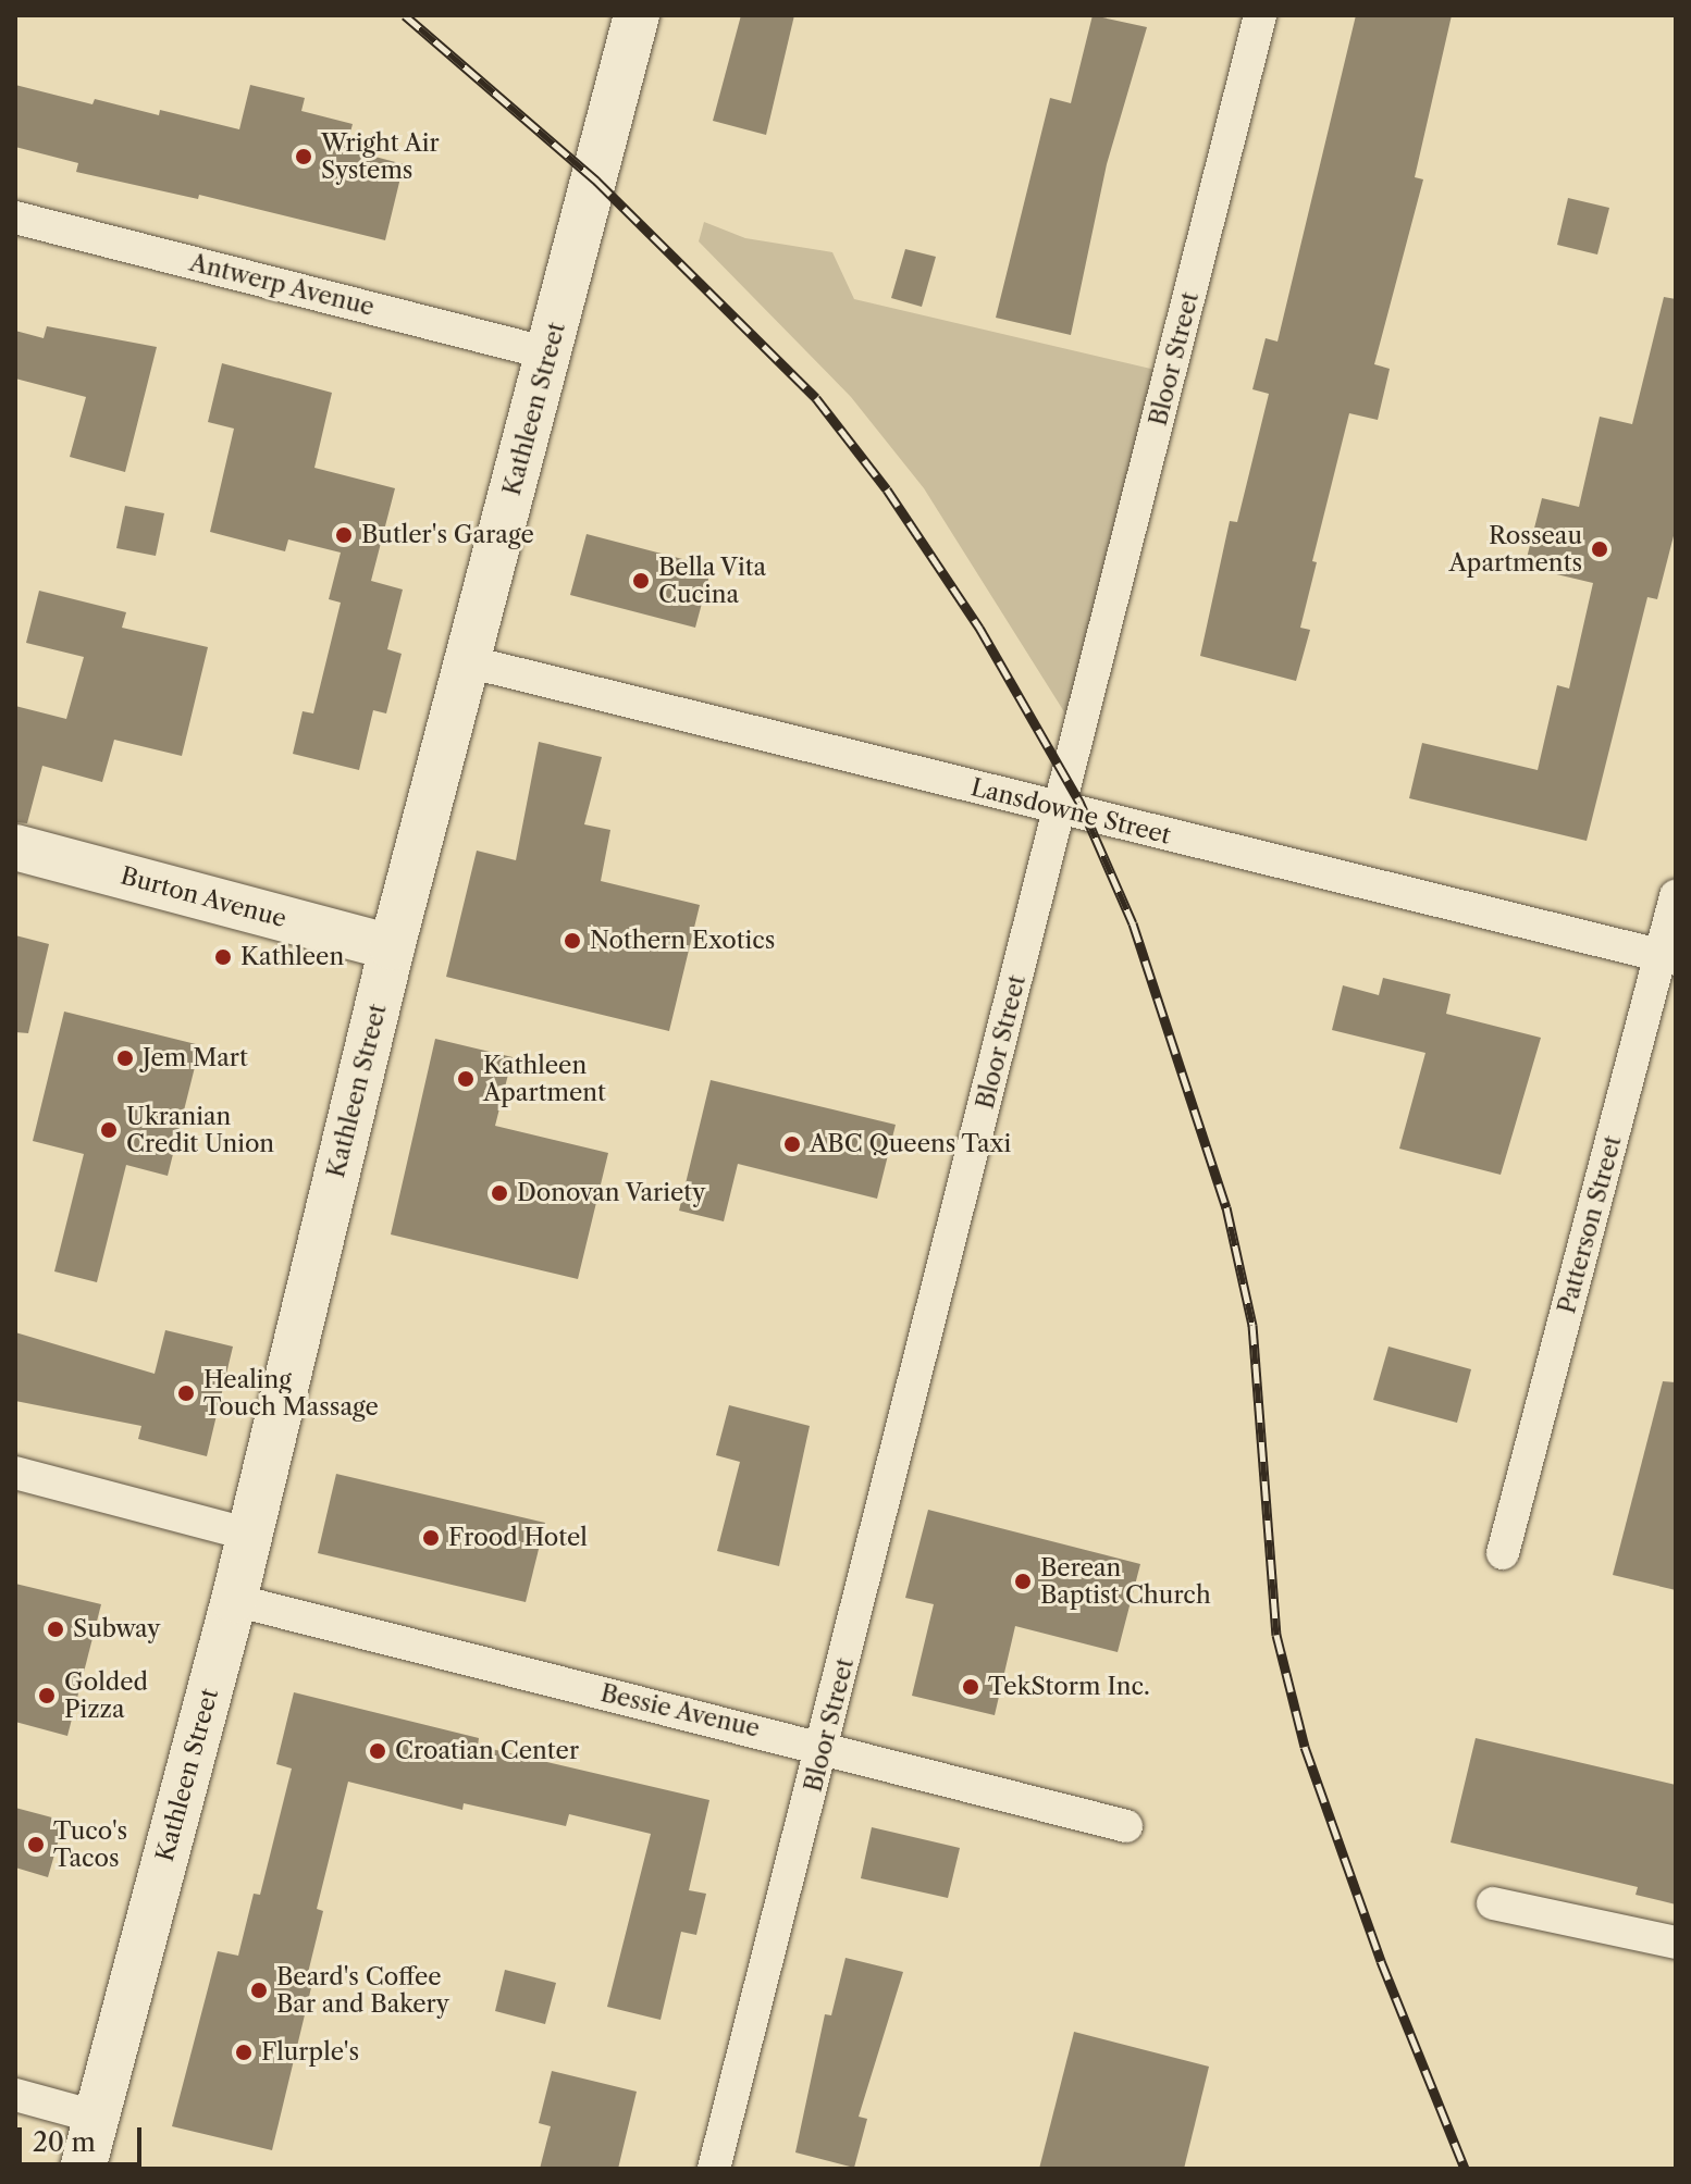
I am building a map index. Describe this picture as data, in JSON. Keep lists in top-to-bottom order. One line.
{"streets":{"street":["Antwerp Avenue","Bloor Street","Kathleen Street","Lansdowne Street","Burton Avenue","Patterson Street","Bessie Avenue"]},"crossings":[["Antwerp Avenue","Kathleen Street"],["Bloor Street","Lansdowne Street"],["Bloor Street","Bessie Avenue"],["Kathleen Street","Lansdowne Street"],["Kathleen Street","Burton Avenue"],["Kathleen Street","Bessie Avenue"],["Lansdowne Street","Patterson Street"]],"places":["Wright Air Systems","Butler's Garage","Rosseau Apartments","Bella Vita Cucina","Nothern Exotics","Kathleen","Jem Mart","Kathleen Apartment","Ukranian Credit Union","ABC Queens Taxi","Donovan Variety","Healing Touch Massage","Frood Hotel","Berean Baptist Church","Subway","TekStorm Inc.","Golded Pizza","Croatian Center","Tuco's Tacos","Beard's Coffee Bar and Bakery","Flurple's"],"scale_bar":"20 m"}
